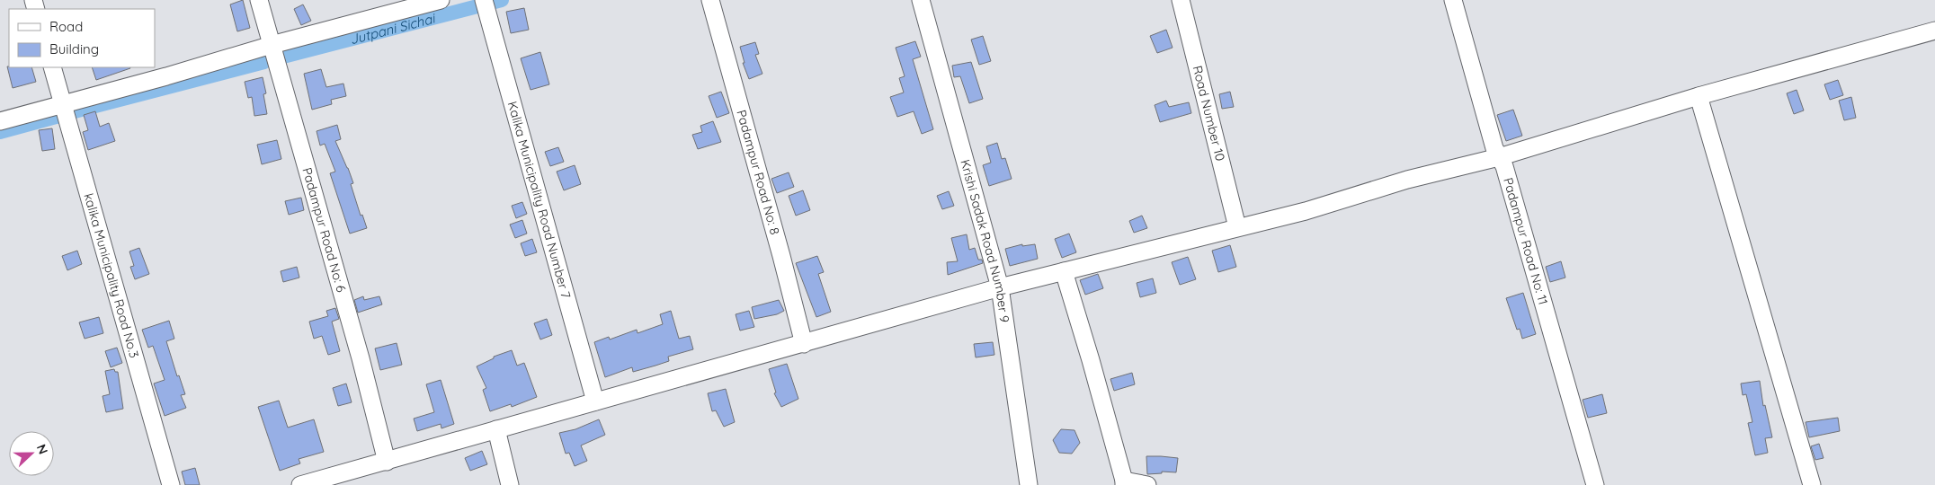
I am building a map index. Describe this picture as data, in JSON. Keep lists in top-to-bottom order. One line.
{"streets":{"street":["Road Number 10","Padampur Road No: 8","Kalika Municipality Road Number 7","Padampur Road No: 6","Krishi Sadak Road Number 9","Padampur Road No: 11","kalika Municipality Road No.3"]},"water":["Jutpani Sichai"],"legend":["Road","Building"],"north":"right"}
